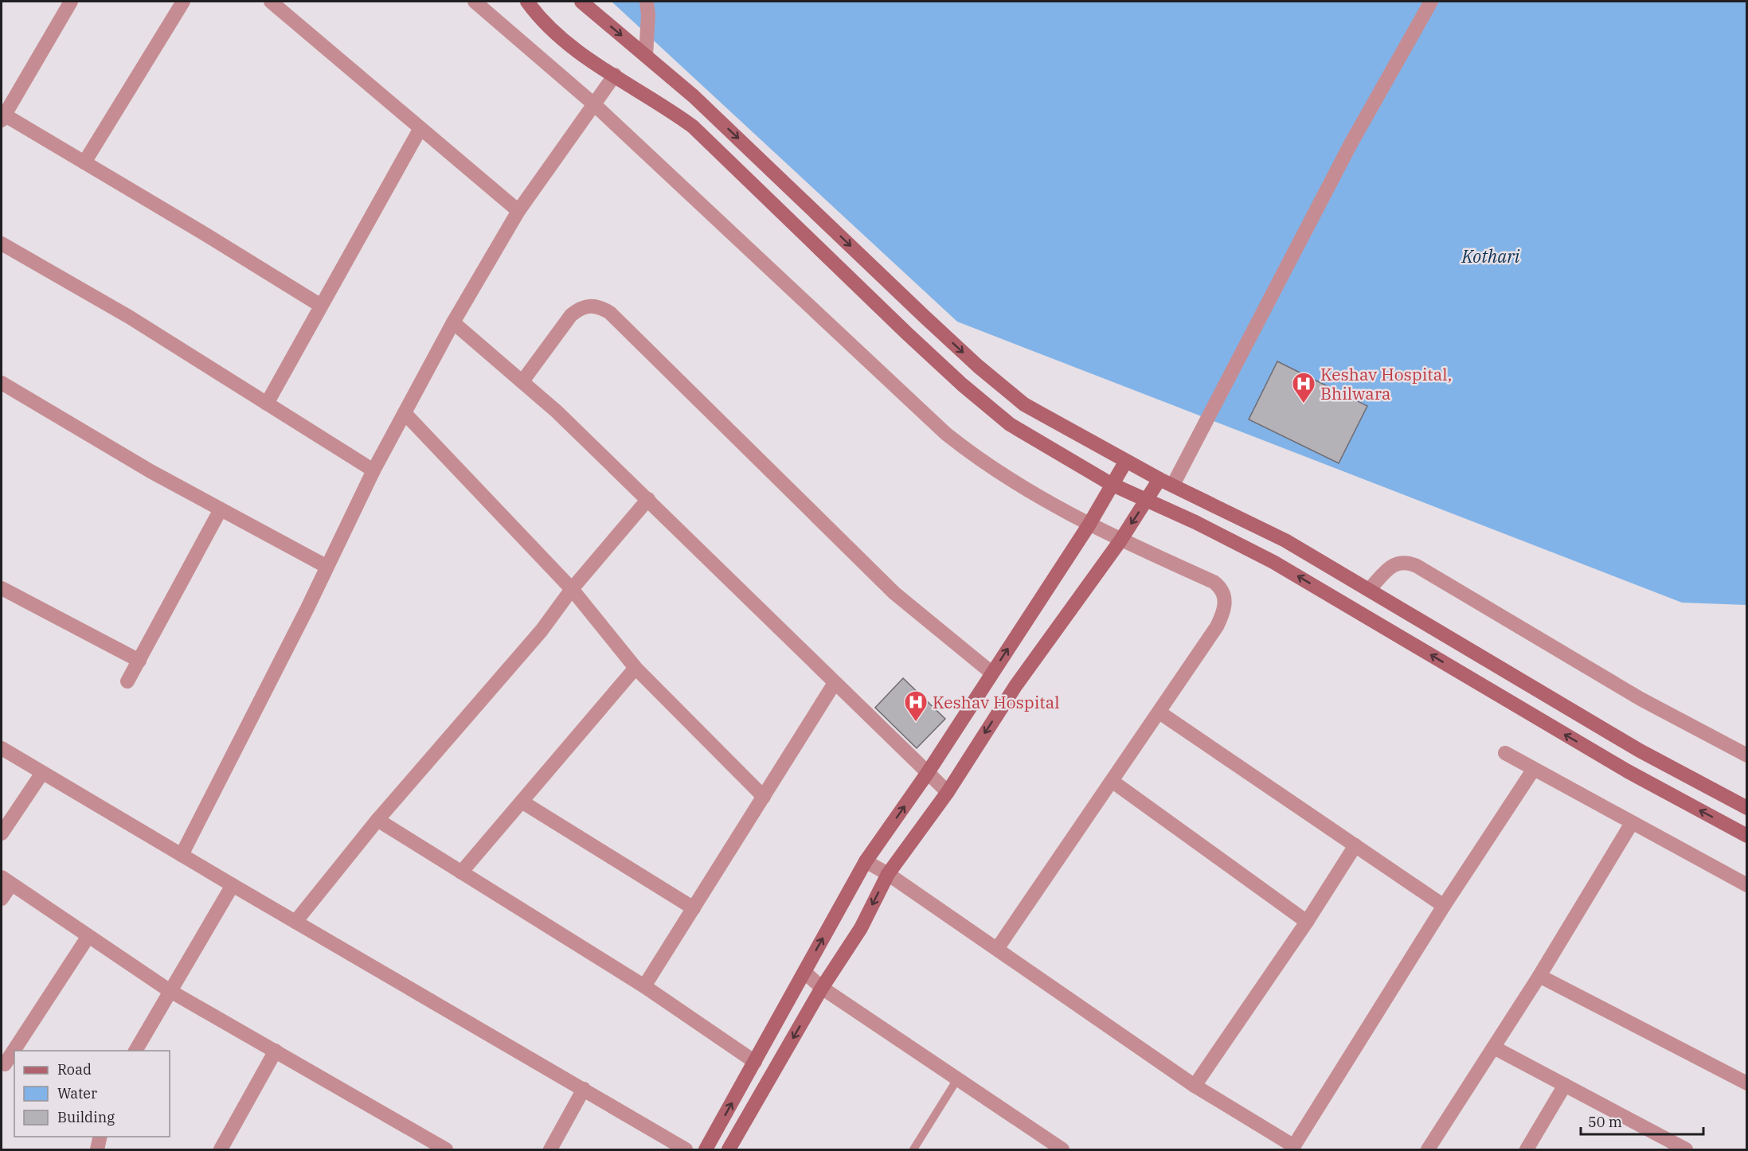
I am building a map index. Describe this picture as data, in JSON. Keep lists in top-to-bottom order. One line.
{"water":["Kothari"],"places":{"hospital":["Keshav Hospital, Bhilwara","Keshav Hospital"]},"legend":["Road","Water","Building"],"scale_bar":"50 m"}
